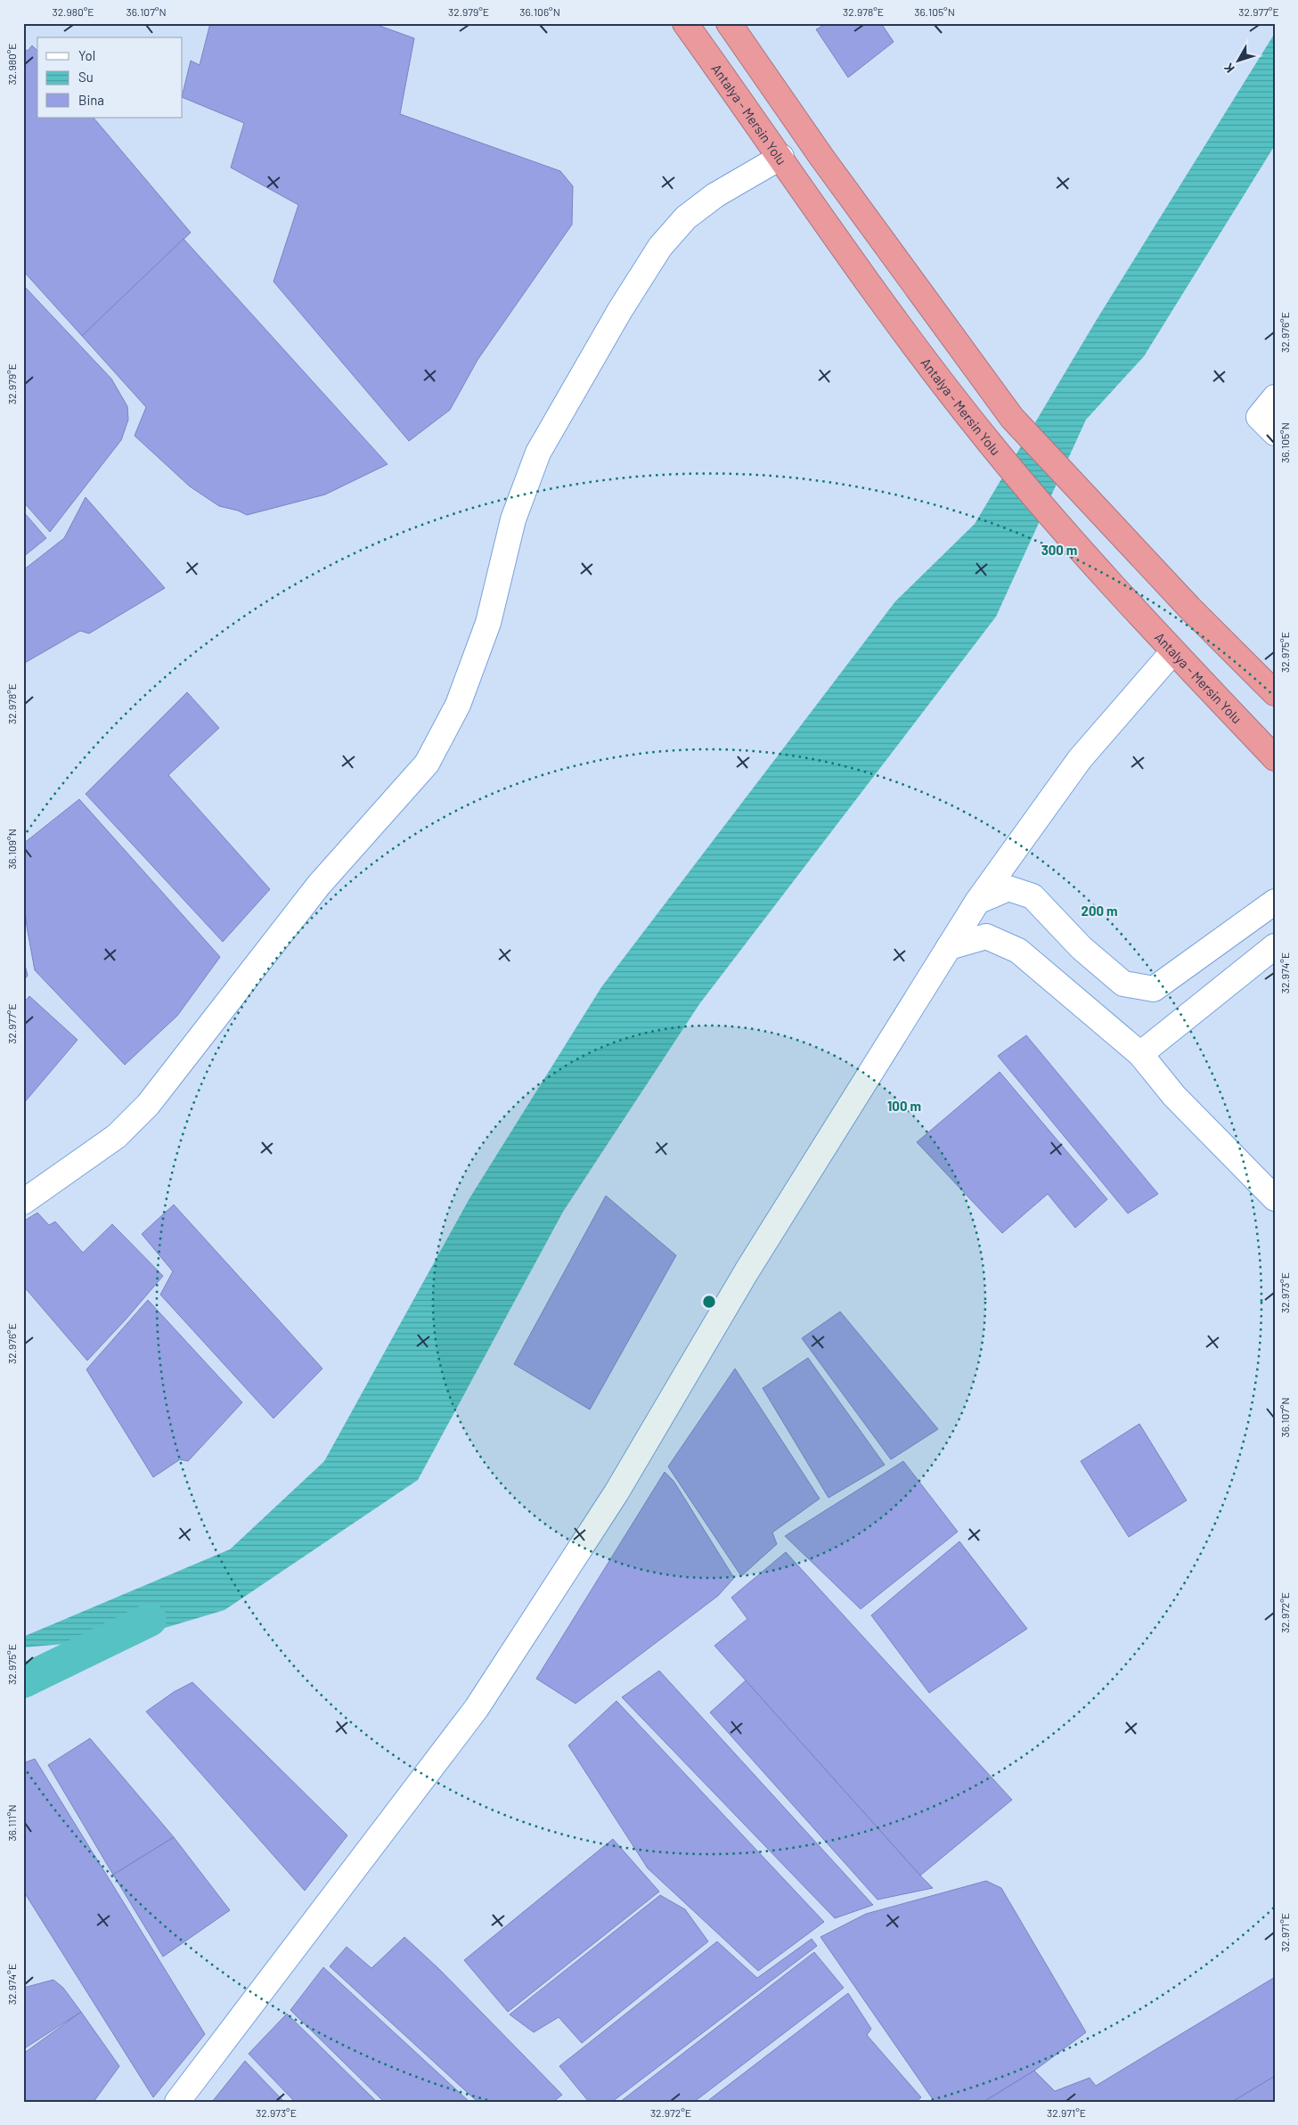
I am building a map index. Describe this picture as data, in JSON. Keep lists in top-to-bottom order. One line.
{"streets":{"highway":["Antalya - Mersin Yolu"]},"legend":["Yol","Su","Bina"],"north":"bottom left","coordinates":["32.980°E","36.107°N","32.979°E","36.106°N","32.978°E","36.105°N","32.977°E","32.976°E","32.975°E","36.109°N","32.974°E","32.973°E","32.972°E","36.111°N","32.971°E"],"rings":["300 m","200 m","100 m"]}
